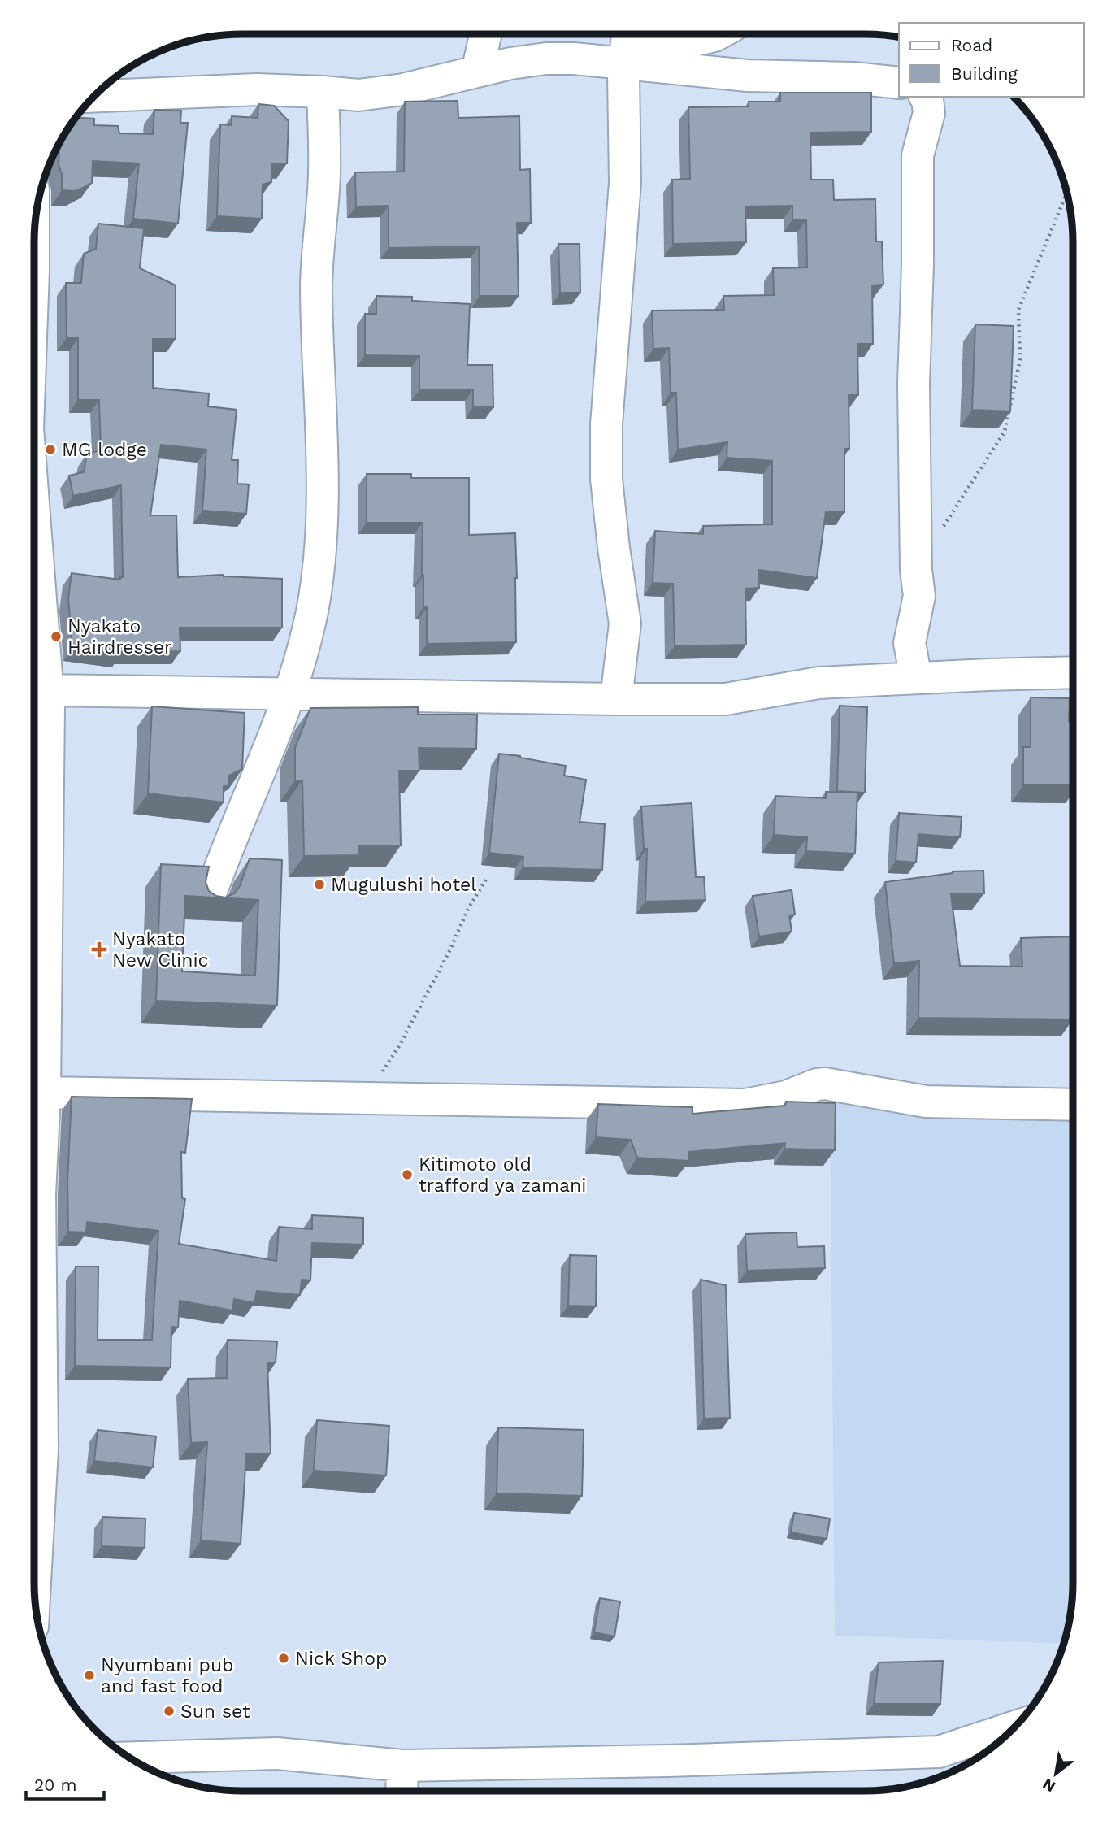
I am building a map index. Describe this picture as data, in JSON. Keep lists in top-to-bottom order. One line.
{"places":{"other":["MG lodge","Nyakato Hairdresser","Mugulushi hotel","Kitimoto old trafford ya zamani","Nick Shop","Nyumbani pub and fast food","Sun set"],"health":["Nyakato New Clinic"]},"legend":["Road","Building"],"scale_bar":"20 m","north":"bottom left"}
